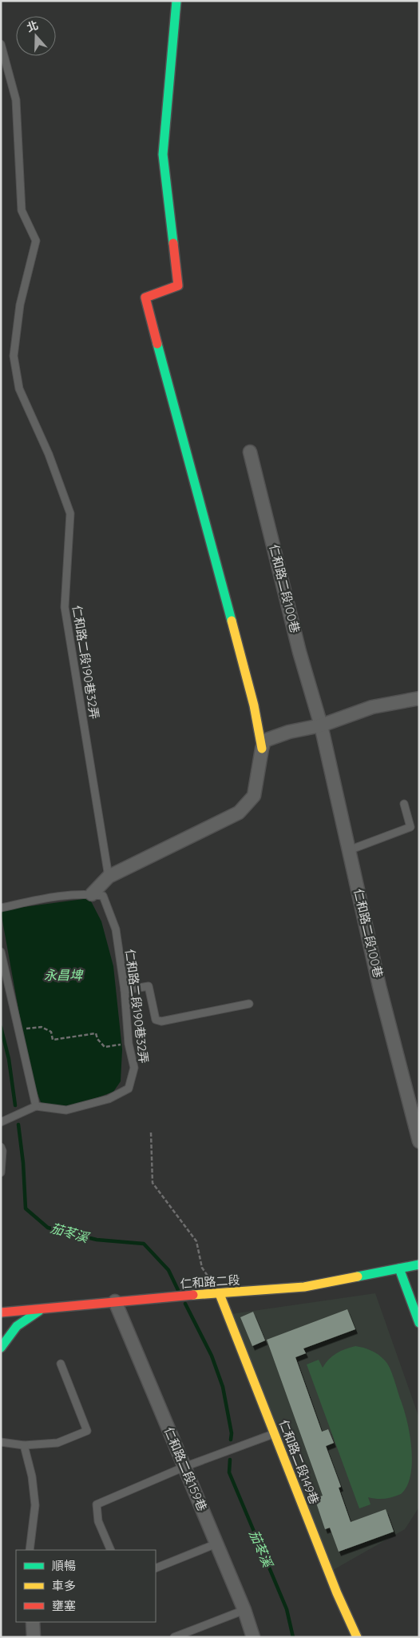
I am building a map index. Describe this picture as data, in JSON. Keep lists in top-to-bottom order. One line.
{"streets":{"street":["仁和路二段100巷","仁和路二段","仁和路二段149巷","仁和路二段159巷"],"lane":["仁和路二段190巷32弄"]},"crossings":[["仁和路二段","仁和路二段149巷"],["仁和路二段","仁和路二段159巷"]],"water":["永昌埤","茄苳溪"],"legend":["順暢","車多","壅塞"],"north":"top"}
